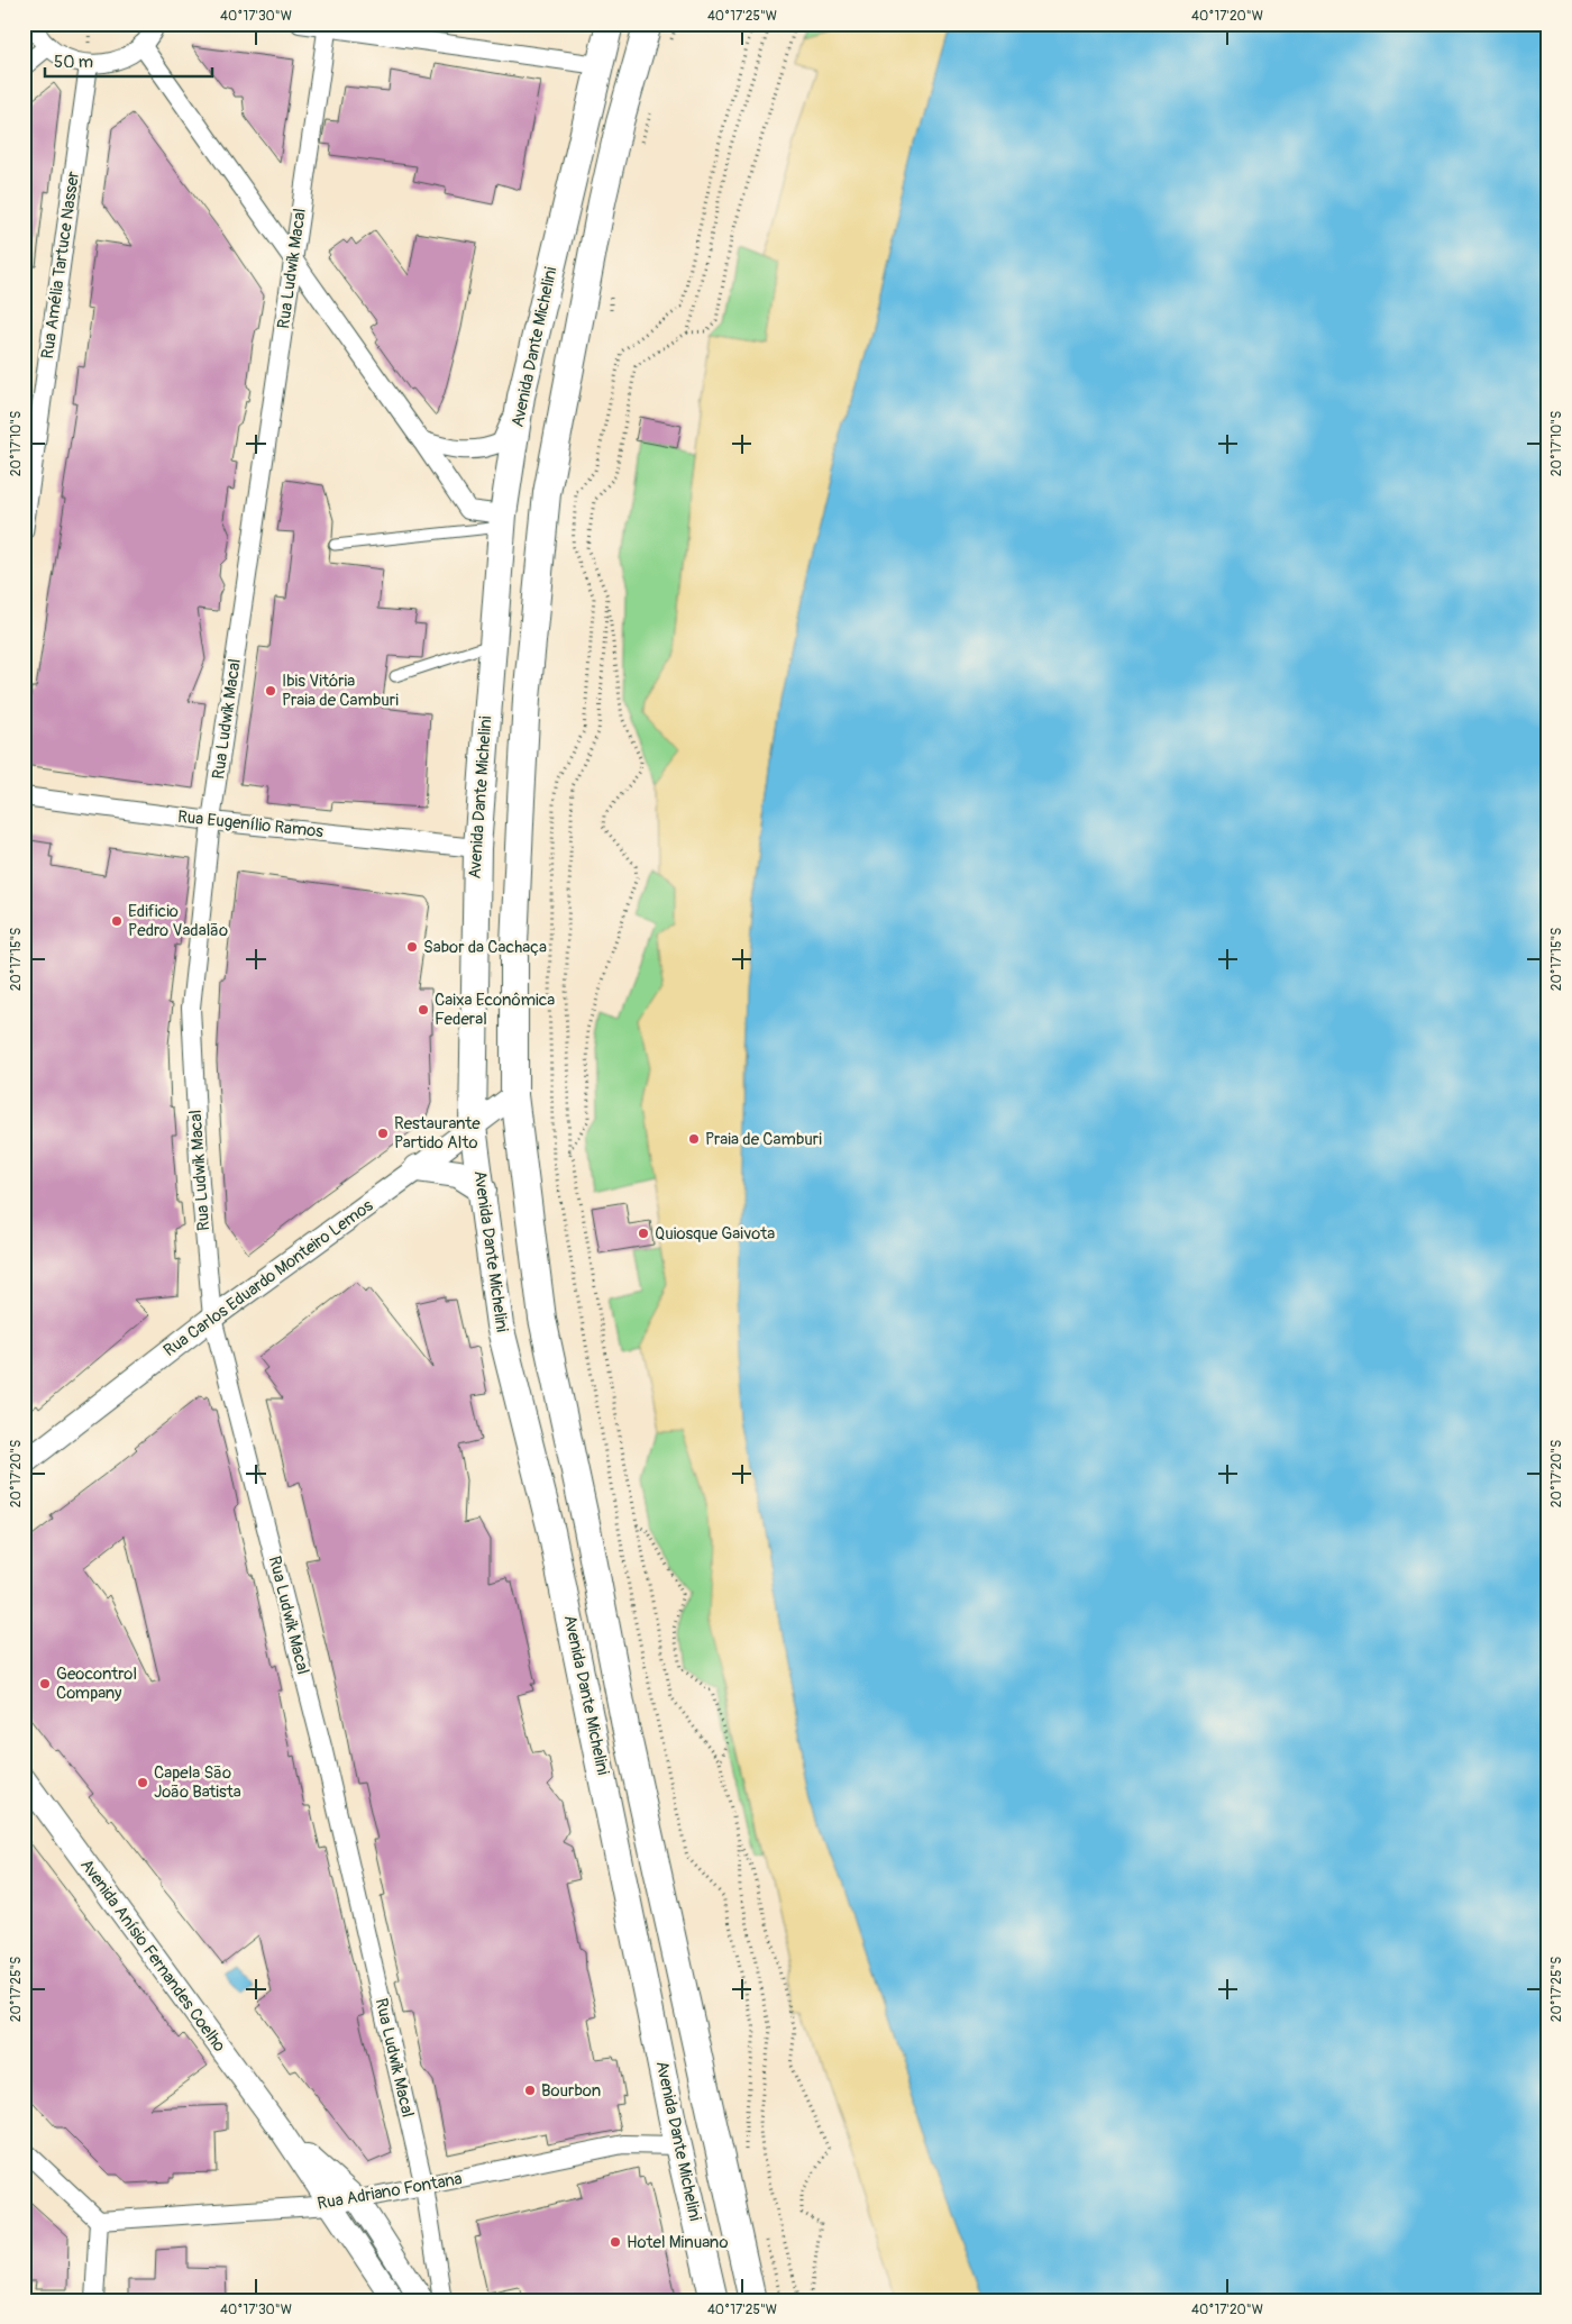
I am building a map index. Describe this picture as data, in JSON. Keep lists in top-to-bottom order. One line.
{"streets":{"main road":["Avenida Dante Michelini"],"street":["Rua Amélia Tartuce Nasser","Rua Ludwik Macal","Rua Eugenílio Ramos","Rua Carlos Eduardo Monteiro Lemos","Avenida Anísio Fernandes Coelho","Rua Adriano Fontana"]},"crossings":[["Rua Ludwik Macal","Rua Eugenílio Ramos"],["Rua Ludwik Macal","Rua Carlos Eduardo Monteiro Lemos"],["Rua Ludwik Macal","Rua Adriano Fontana"],["Avenida Dante Michelini","Rua Eugenílio Ramos"],["Avenida Dante Michelini","Rua Carlos Eduardo Monteiro Lemos"],["Avenida Dante Michelini","Rua Adriano Fontana"],["Avenida Anísio Fernandes Coelho","Rua Adriano Fontana"]],"places":["Ibis Vitória Praia de Camburi","Edificio Pedro Vadalão","Sabor da Cachaça","Caixa Econômica Federal","Restaurante Partido Alto","Praia de Camburi","Quiosque Gaivota","Geocontrol Company","Capela São João Batista","Bourbon","Hotel Minuano"],"scale_bar":"50 m","coordinates":["40°17'30\"W","40°17'25\"W","40°17'20\"W","20°17'10\"S","20°17'15\"S","20°17'20\"S","20°17'25\"S"]}
